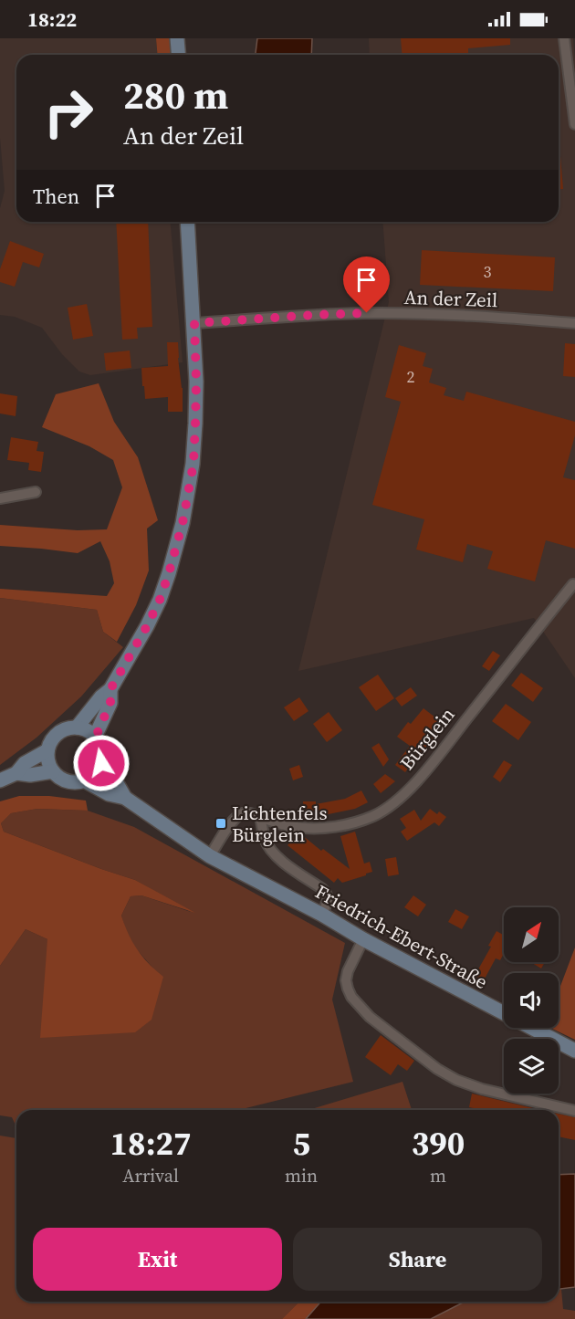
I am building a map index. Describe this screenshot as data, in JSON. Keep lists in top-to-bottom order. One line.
{"streets":{"street":["An der Zeil","Bürglein","Friedrich-Ebert-Straße"]},"crossings":[["Bürglein","Friedrich-Ebert-Straße"]],"places":{"transit":["Lichtenfels Bürglein"]},"house_numbers":["3","2"],"north":"top right","page":{"status":"18:22","turn":["280 m","An der Zeil"],"then":"Then","eta":["18:27","Arrival","5","min","390","m"],"buttons":["Exit","Share"]}}
